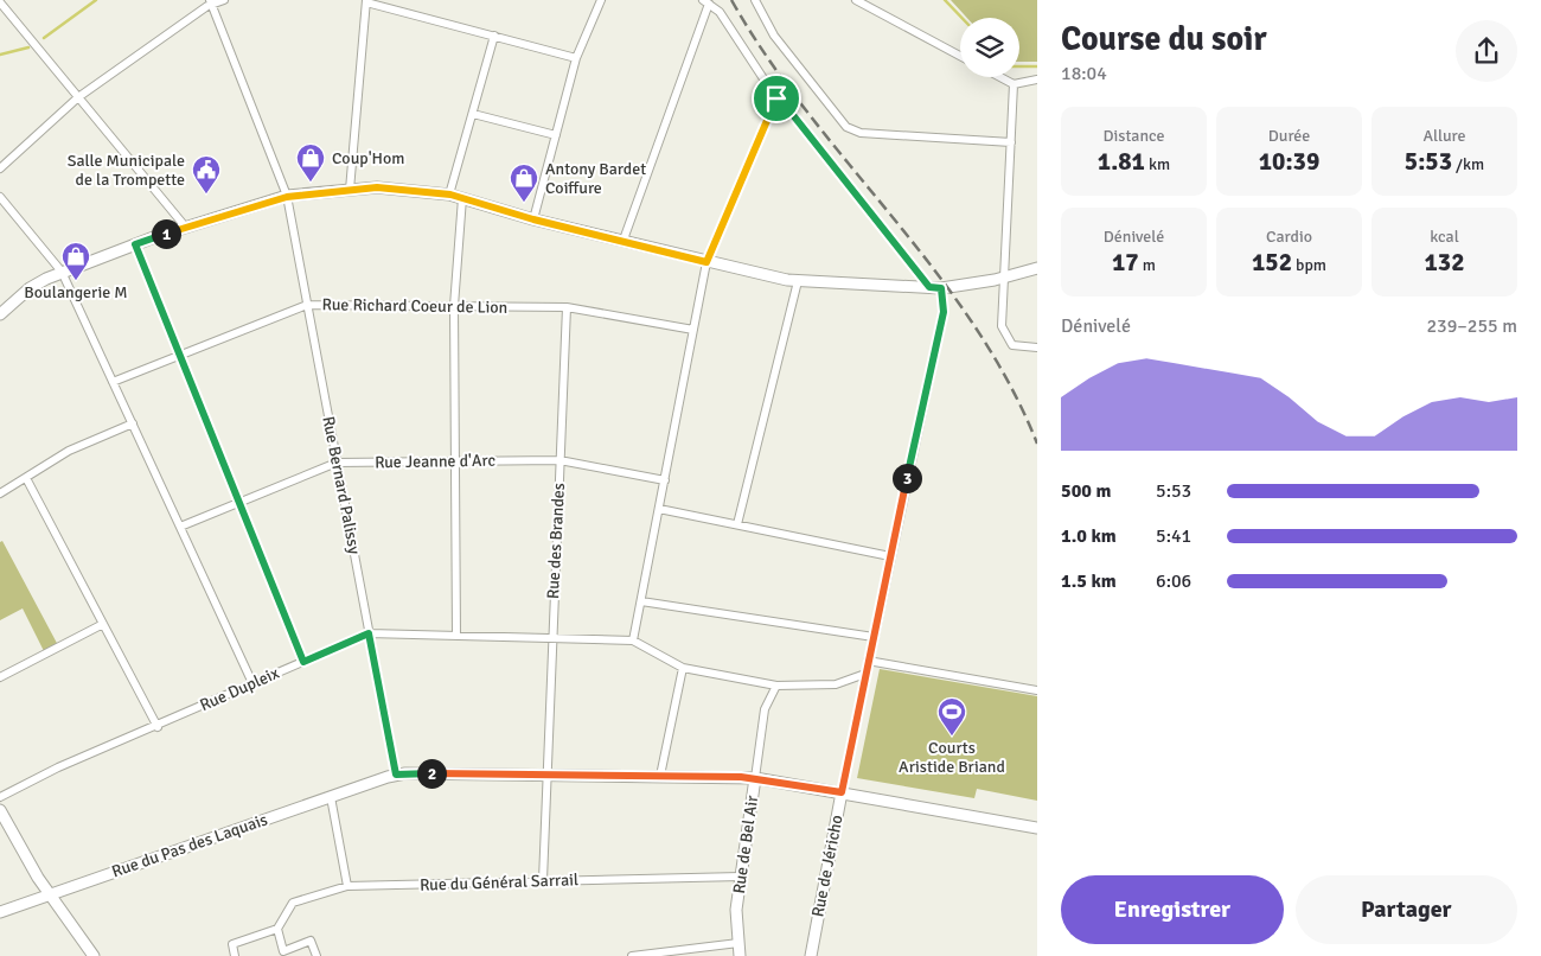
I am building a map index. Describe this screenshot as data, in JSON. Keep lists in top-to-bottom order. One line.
{"streets":{"street":["Rue Richard Coeur de Lion","Rue Jeanne d'Arc","Rue Bernard Palissy","Rue des Brandes","Rue Dupleix","Rue de Bel Air","Rue du Pas des Laquais","Rue de Jéricho","Rue du Général Sarrail"]},"crossings":[["Rue Richard Coeur de Lion","Rue Bernard Palissy"],["Rue Richard Coeur de Lion","Rue des Brandes"],["Rue Jeanne d'Arc","Rue Bernard Palissy"],["Rue Jeanne d'Arc","Rue des Brandes"],["Rue Bernard Palissy","Rue Dupleix"],["Rue Bernard Palissy","Rue du Pas des Laquais"],["Rue des Brandes","Rue Dupleix"],["Rue des Brandes","Rue du Pas des Laquais"],["Rue des Brandes","Rue du Général Sarrail"],["Rue de Bel Air","Rue du Pas des Laquais"],["Rue de Bel Air","Rue du Général Sarrail"],["Rue du Pas des Laquais","Rue de Jéricho"]],"places":{"shop":["Coup'Hom","Antony Bardet Coiffure","Boulangerie M"],"public building":["Salle Municipale de la Trompette"],"sports":["Courts Aristide Briand"]},"page":{"heading":["Course du soir","18:04"],"stats":[["Distance","1.81 km"],["Durée","10:39"],["Allure","5:53 /km"],["Dénivelé","17 m"],["Cardio","152 bpm"],["kcal","132"]],"pins":["1","3","2"],"chart":["Dénivelé","239–255 m"],"list":[{"name":"500 m","note":"5:53"},{"name":"1.0 km","note":"5:41"},{"name":"1.5 km","note":"6:06"}],"buttons":["Enregistrer","Partager"]}}
